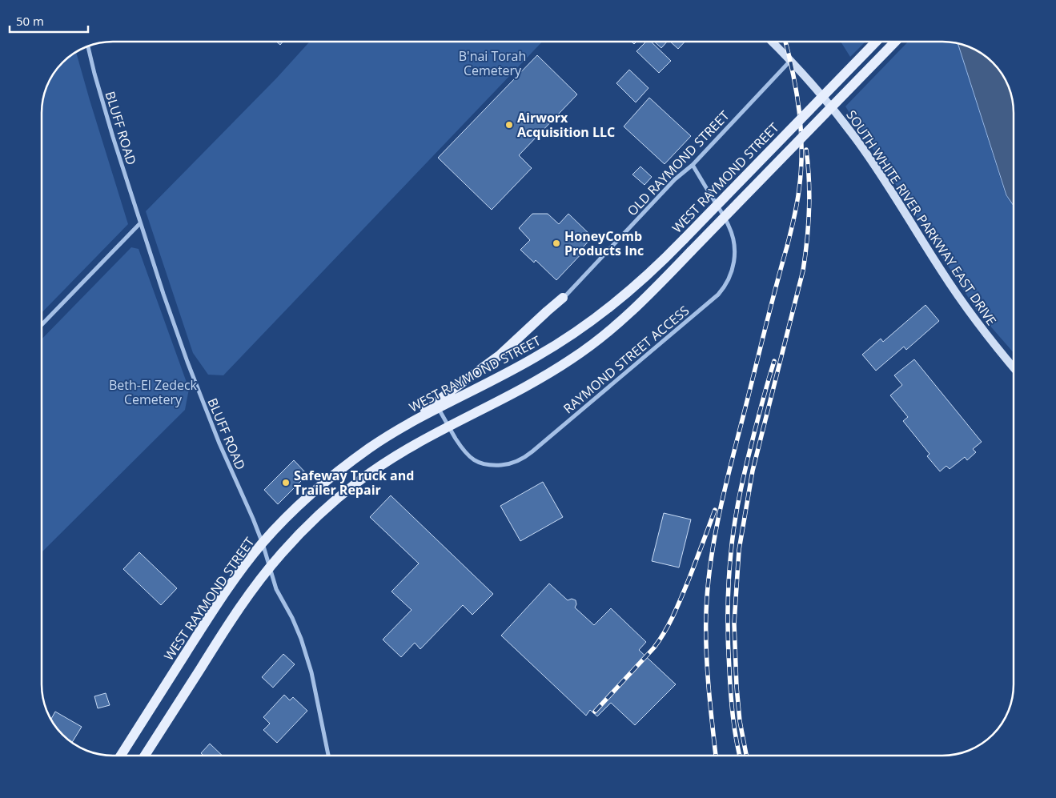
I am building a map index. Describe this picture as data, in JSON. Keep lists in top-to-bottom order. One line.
{"streets":{"main road":["WEST RAYMOND STREET","SOUTH WHITE RIVER PARKWAY EAST DRIVE"],"street":["BLUFF ROAD","OLD RAYMOND STREET","RAYMOND STREET ACCESS"]},"crossings":[["BLUFF ROAD","WEST RAYMOND STREET"],["OLD RAYMOND STREET","SOUTH WHITE RIVER PARKWAY EAST DRIVE"],["OLD RAYMOND STREET","RAYMOND STREET ACCESS"],["WEST RAYMOND STREET","RAYMOND STREET ACCESS"]],"parks":["B'nai Torah Cemetery","Beth-El Zedeck Cemetery"],"places":["Airworx Acquisition LLC","HoneyComb Products Inc","Safeway Truck and Trailer Repair"],"scale_bar":"50 m"}
